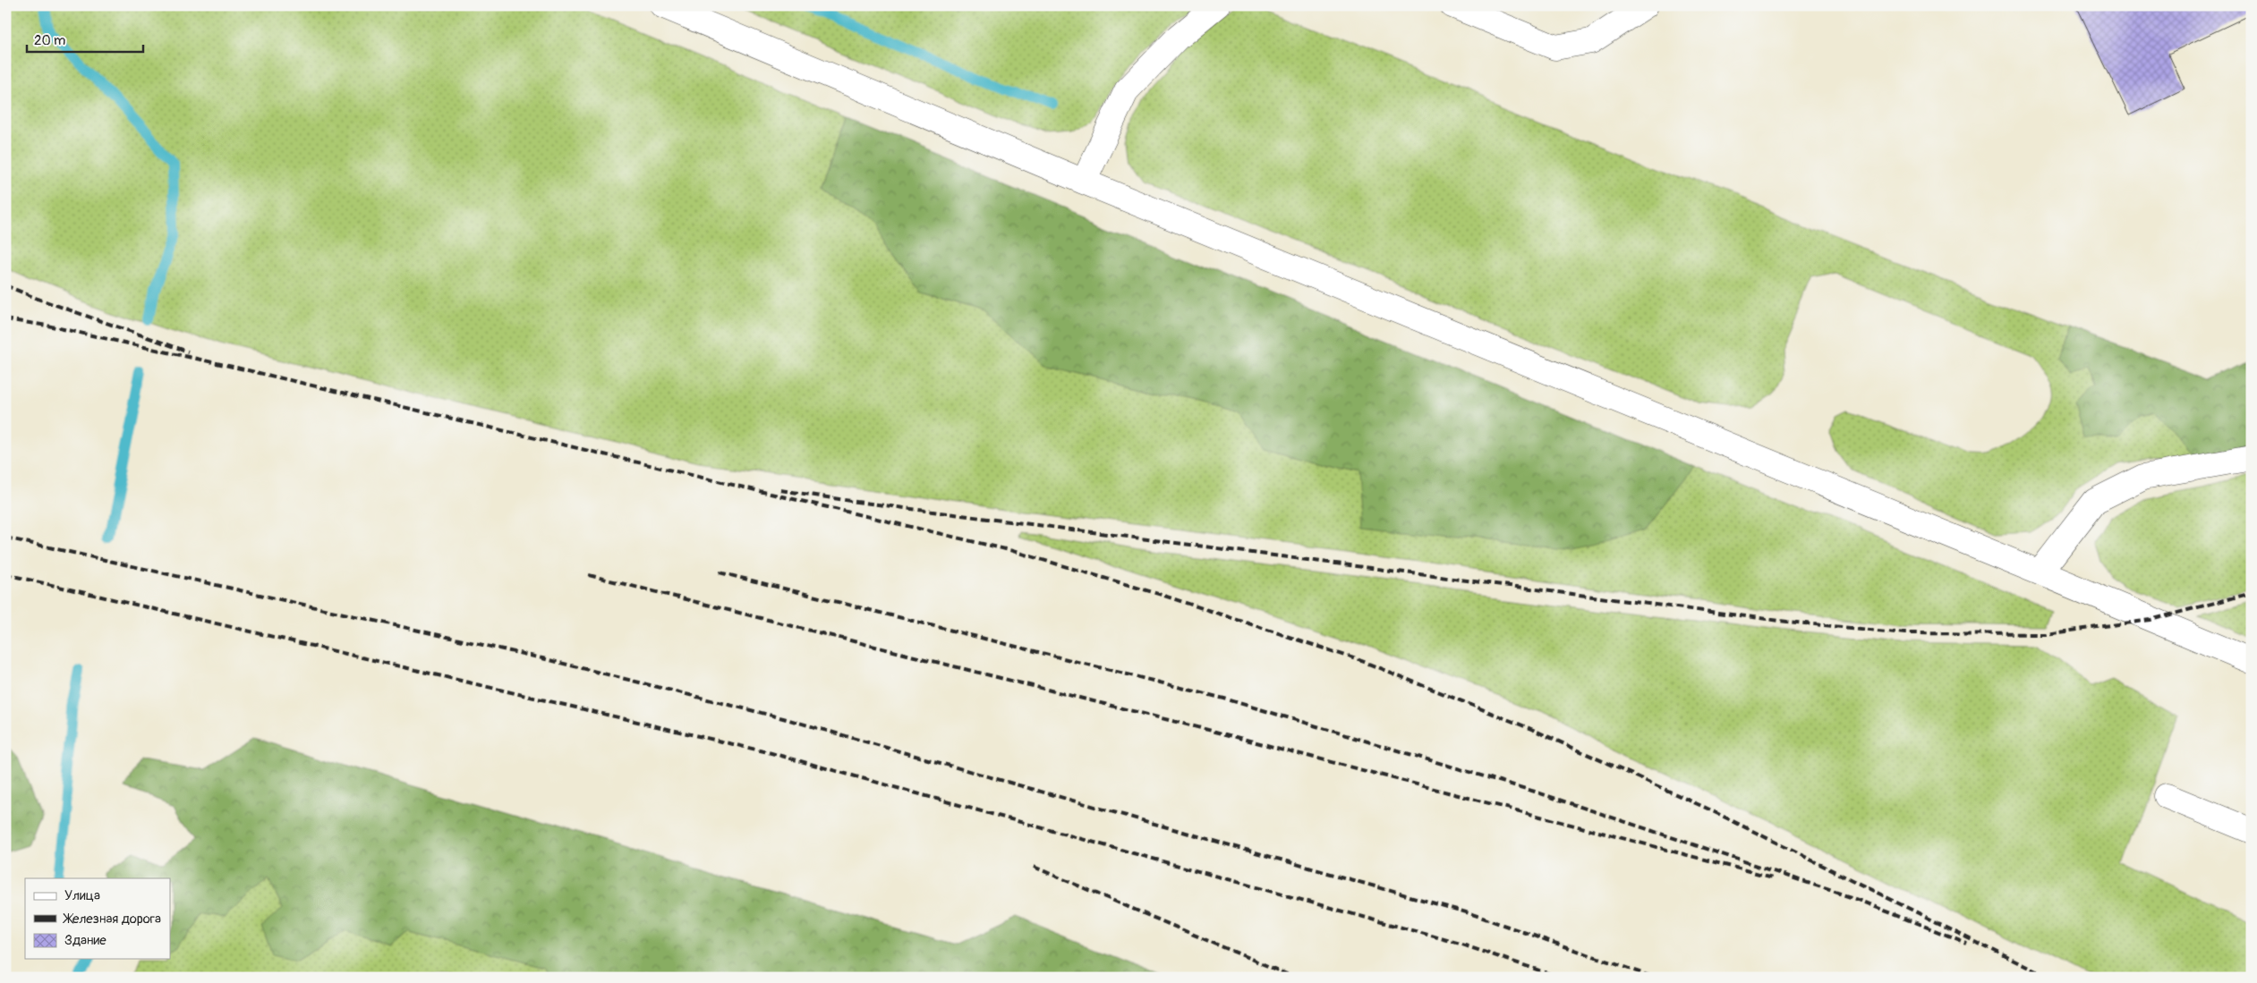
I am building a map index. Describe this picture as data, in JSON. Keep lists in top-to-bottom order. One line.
{"legend":["Улица","Железная дорога","Здание"],"scale_bar":"20 m"}
